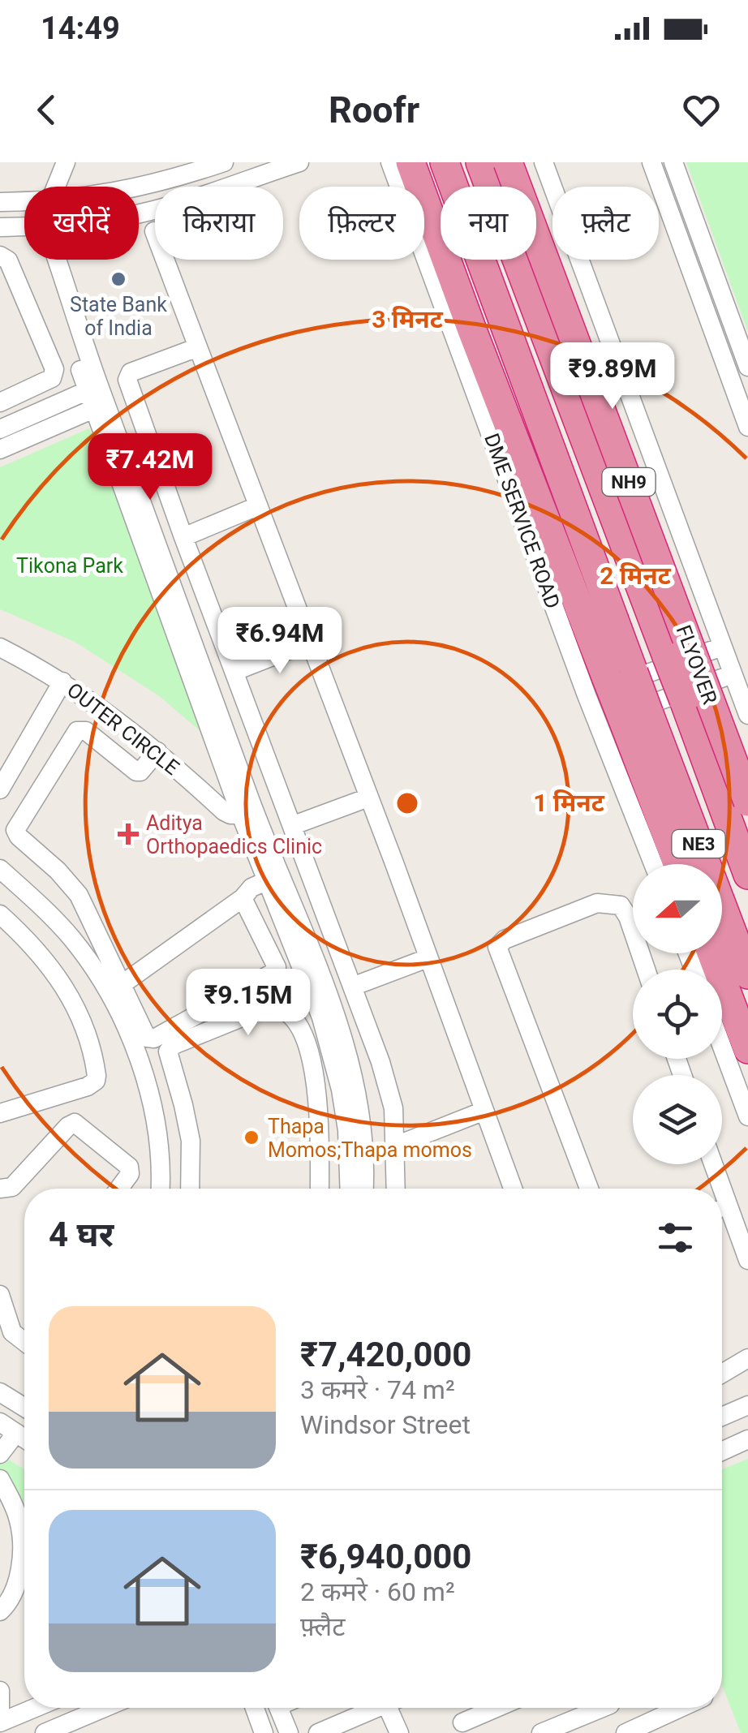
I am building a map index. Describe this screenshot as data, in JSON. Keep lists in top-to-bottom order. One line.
{"streets":{"highway":["NH9","FLYOVER","NE3"],"street":["DME SERVICE ROAD","OUTER CIRCLE"]},"parks":["Tikona Park"],"places":{"other":["State Bank of India","Thapa Momos;Thapa momos"],"health":["Aditya Orthopaedics Clinic"]},"north":"left","page":{"status":"14:49","header":"Roofr","chip":["खरीदें","किराया","फ़िल्टर","नया","फ़्लैट"],"price":["₹9.89M","₹7.42M","₹6.94M","₹9.15M"],"heading":"4 घर","list":[{"name":"₹7,420,000","note":"3 कमरे · 74 m² · Windsor Street"},{"name":"₹6,940,000","note":"2 कमरे · 60 m² · फ़्लैट"}]},"rings":["3 मिनट","2 मिनट","1 मिनट"]}
